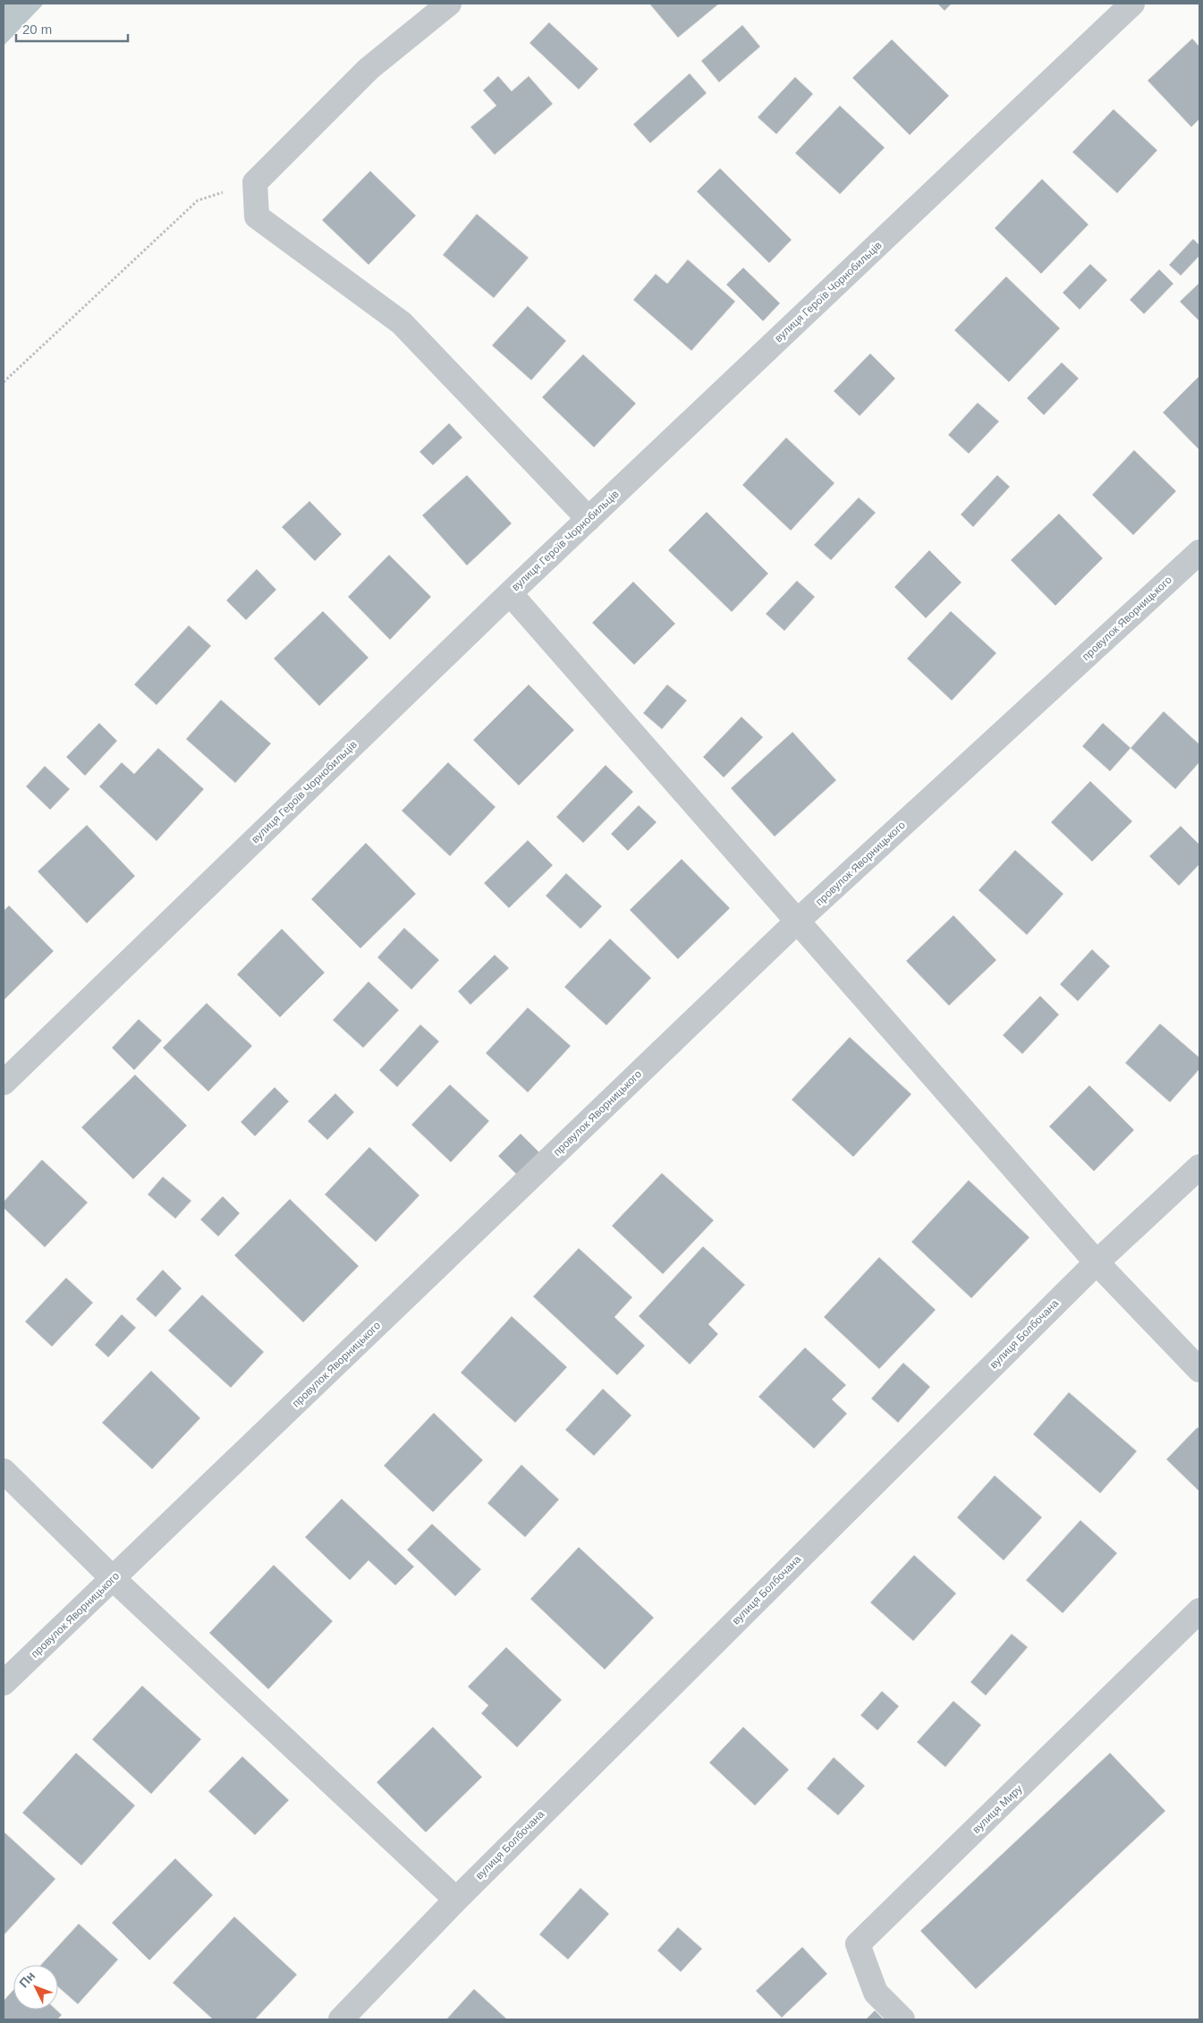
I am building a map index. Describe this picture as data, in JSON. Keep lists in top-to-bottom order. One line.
{"streets":{"street":["вулиця Героїв Чорнобильців","провулок Яворницького","вулиця Болбочана","вулиця Миру"]},"scale_bar":"20 m","north":"top left"}
